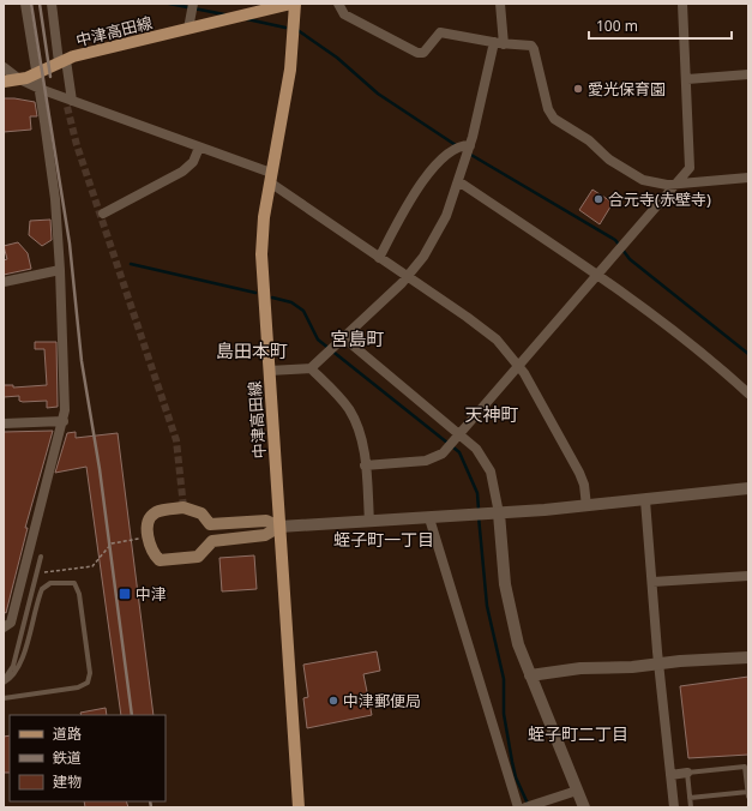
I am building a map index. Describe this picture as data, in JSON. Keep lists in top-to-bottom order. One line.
{"streets":{"main road":["中津高田線"]},"districts":["宮島町","島田本町","天神町","蛭子町一丁目","蛭子町二丁目"],"places":{"other":["愛光保育園","合元寺(赤壁寺)","中津郵便局"],"transit":["中津"]},"legend":["道路","鉄道","建物"],"scale_bar":"100 m"}
